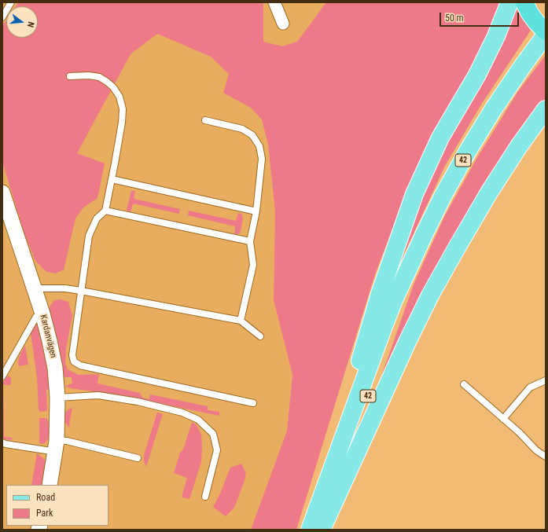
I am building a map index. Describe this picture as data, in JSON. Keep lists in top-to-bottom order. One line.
{"streets":{"main road":["42"],"street":["Kardanvägen"]},"legend":["Road","Park"],"scale_bar":"50 m","north":"right"}
